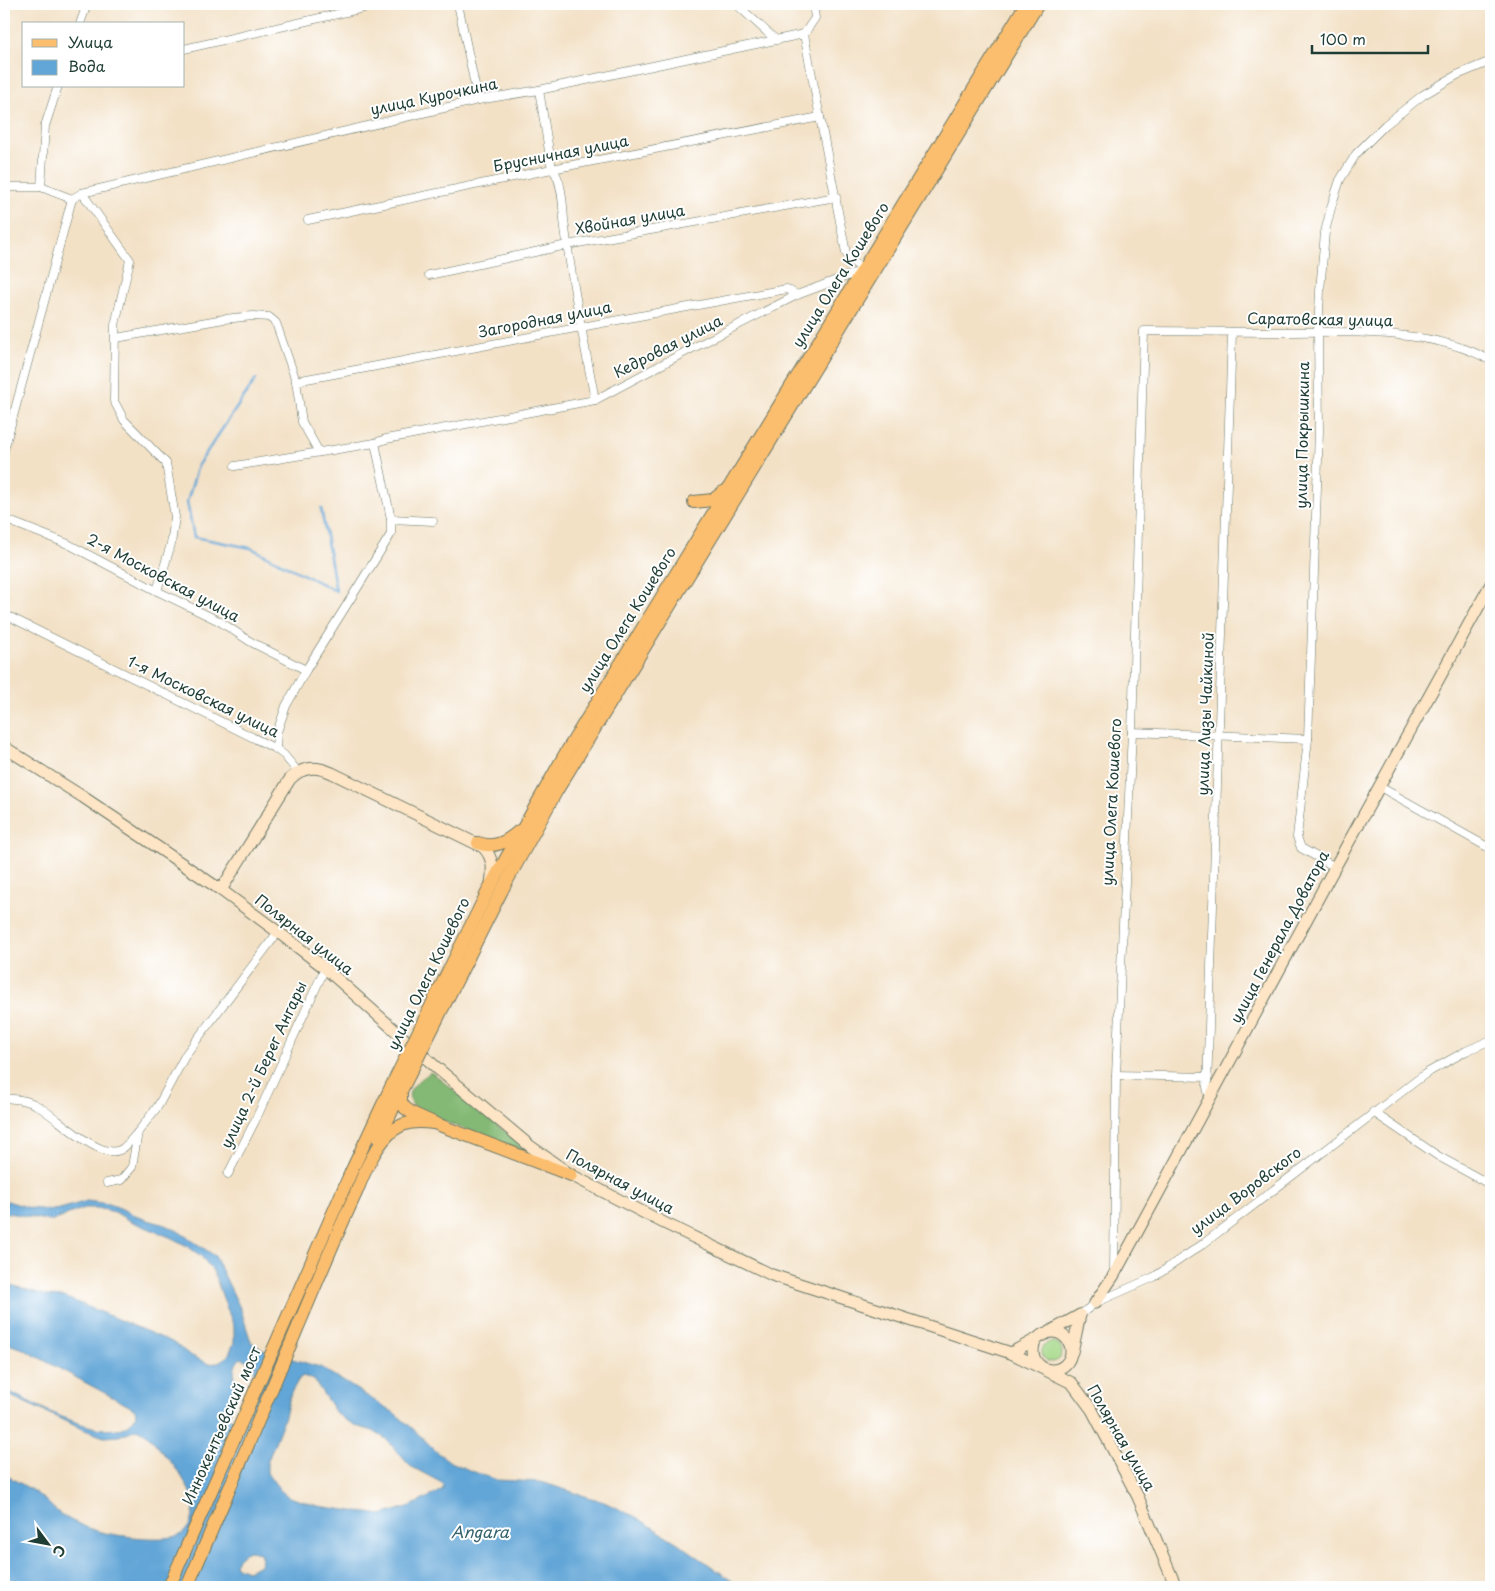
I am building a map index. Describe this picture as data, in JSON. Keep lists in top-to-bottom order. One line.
{"streets":{"main road":["улица Олега Кошевого","Полярная улица","улица Генерала Доватора","улица Воровского","Иннокентьевский мост"],"street":["улица Курочкина","Брусничная улица","Хвойная улица","Загородная улица","Саратовская улица","Кедровая улица","улица Покрышкина","2-я Московская улица","1-я Московская улица","улица Лизы Чайкиной","улица 2-й Берег Ангары"]},"crossings":[["улица Олега Кошевого","Саратовская улица"],["улица Олега Кошевого","Кедровая улица"],["улица Олега Кошевого","улица Генерала Доватора"],["улица Олега Кошевого","Иннокентьевский мост"],["Загородная улица","Кедровая улица"],["Саратовская улица","улица Покрышкина"],["Саратовская улица","улица Лизы Чайкиной"],["улица Покрышкина","улица Генерала Доватора"],["улица Лизы Чайкиной","улица Генерала Доватора"],["Полярная улица","улица 2-й Берег Ангары"],["Полярная улица","улица Воровского"],["улица Генерала Доватора","улица Воровского"]],"water":["Angara"],"legend":["Улица","Вода"],"scale_bar":"100 m","north":"bottom right"}
